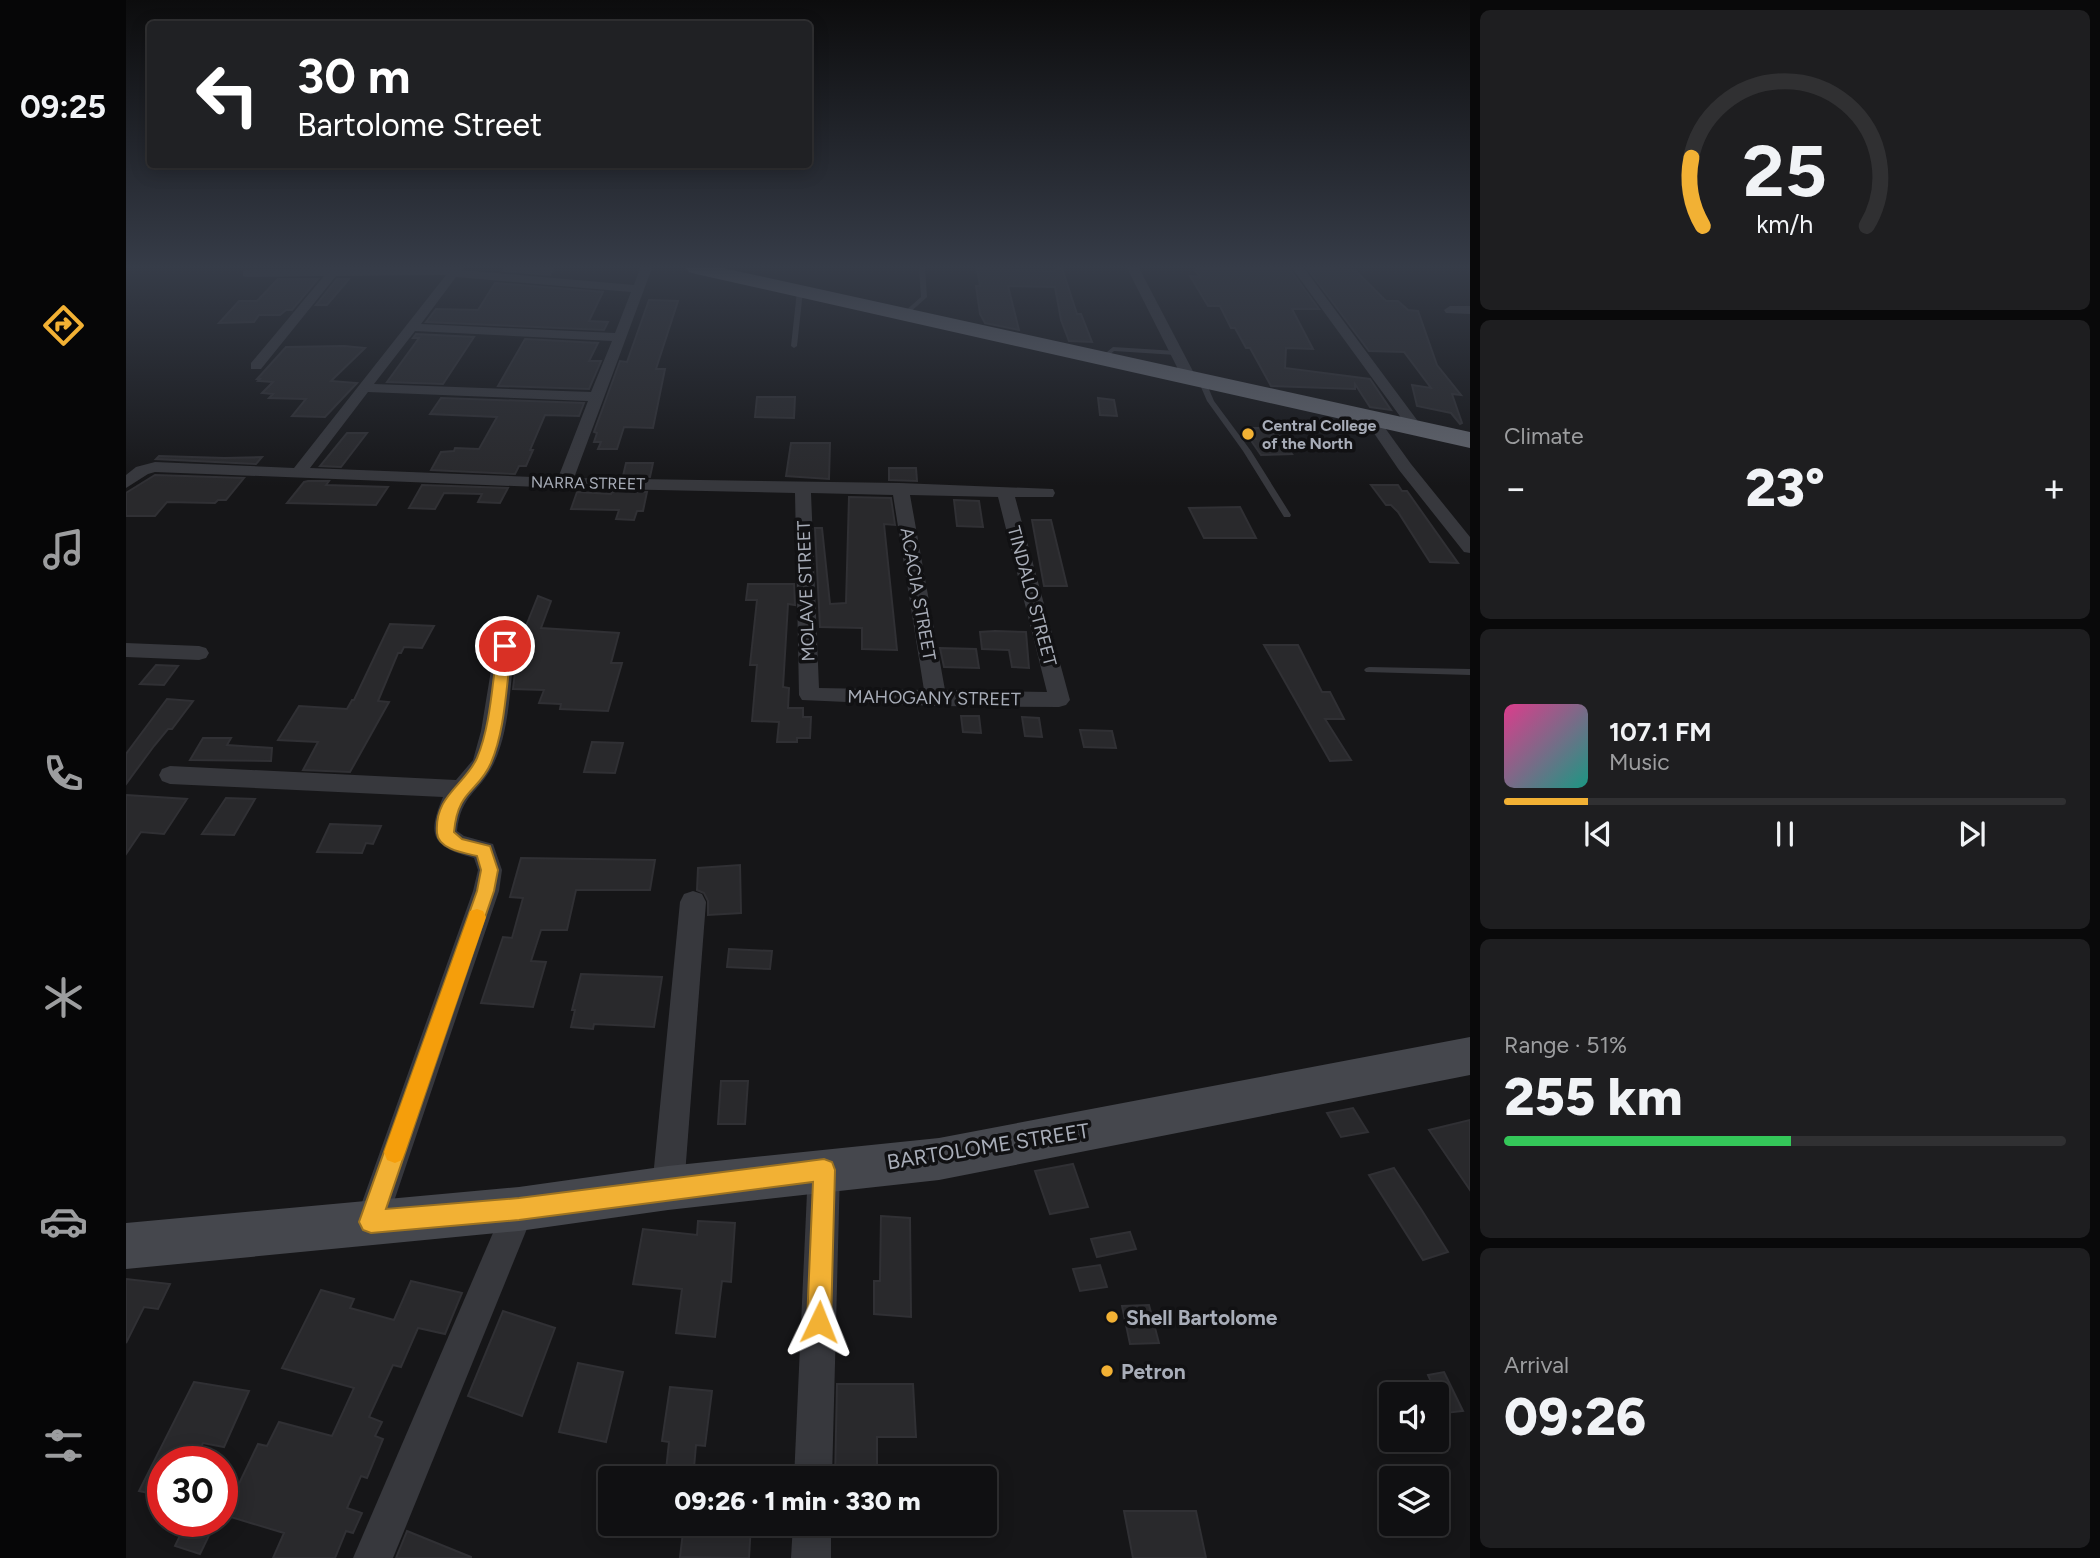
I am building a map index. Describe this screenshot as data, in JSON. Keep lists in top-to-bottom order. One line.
{"streets":{"street":["NARRA STREET","MOLAVE STREET","ACACIA STREET","TINDALO STREET","MAHOGANY STREET","BARTOLOME STREET"]},"crossings":[["NARRA STREET","MOLAVE STREET"],["NARRA STREET","ACACIA STREET"],["NARRA STREET","TINDALO STREET"],["MOLAVE STREET","MAHOGANY STREET"],["ACACIA STREET","MAHOGANY STREET"],["TINDALO STREET","MAHOGANY STREET"]],"places":["Central College of the North","Shell Bartolome","Petron"],"page":{"tabs":"09:25","turn":["30 m","Bartolome Street"],"tile":["Climate",["Range · 51%","255 km"],["Arrival","09:26"]],"heat":["−","23°","+"],"song":["107.1 FM","Music"],"limit":"30","trip":"09:26 · 1 min · 330 m","gauge":["25","km/h"]}}
